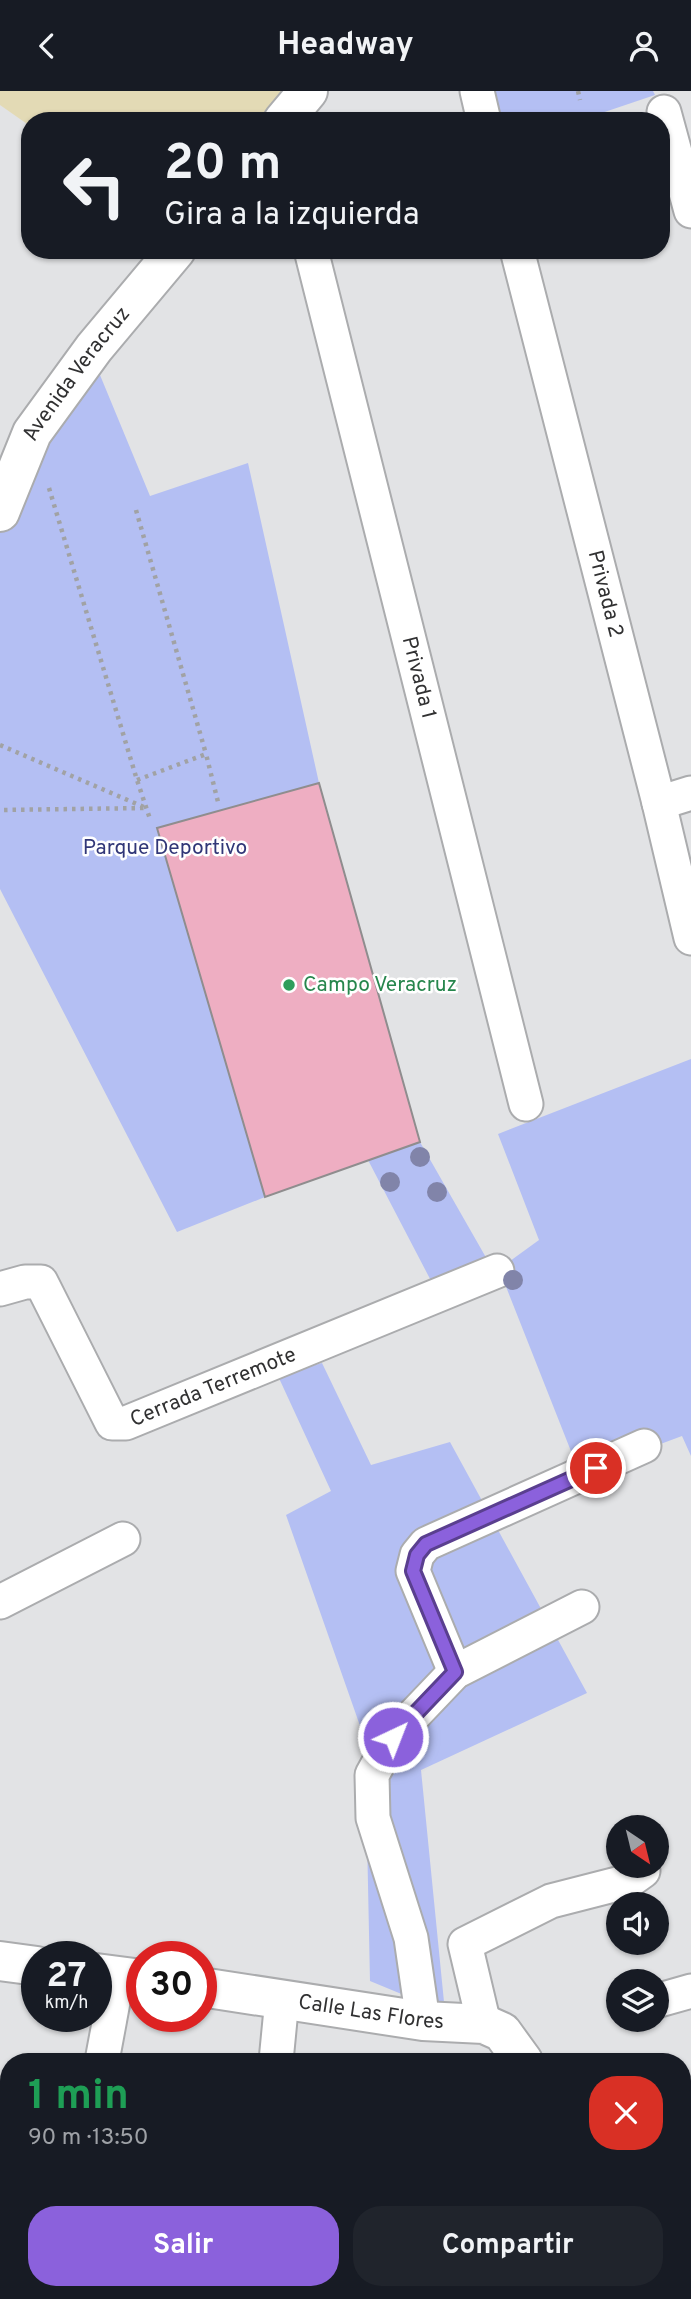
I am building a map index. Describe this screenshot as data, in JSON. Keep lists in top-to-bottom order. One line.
{"streets":{"street":["Avenida Veracruz","Privada 2","Privada 1","Cerrada Terremote","Calle Las Flores"]},"parks":["Parque Deportivo"],"places":["Campo Veracruz"],"north":"bottom right","page":{"header":"Headway","turn":["20 m","Gira a la izquierda"],"speed":"27 km/h","limit":"30","heading":["1 min","90 m · 13:50"],"buttons":["Salir","Compartir"]}}
